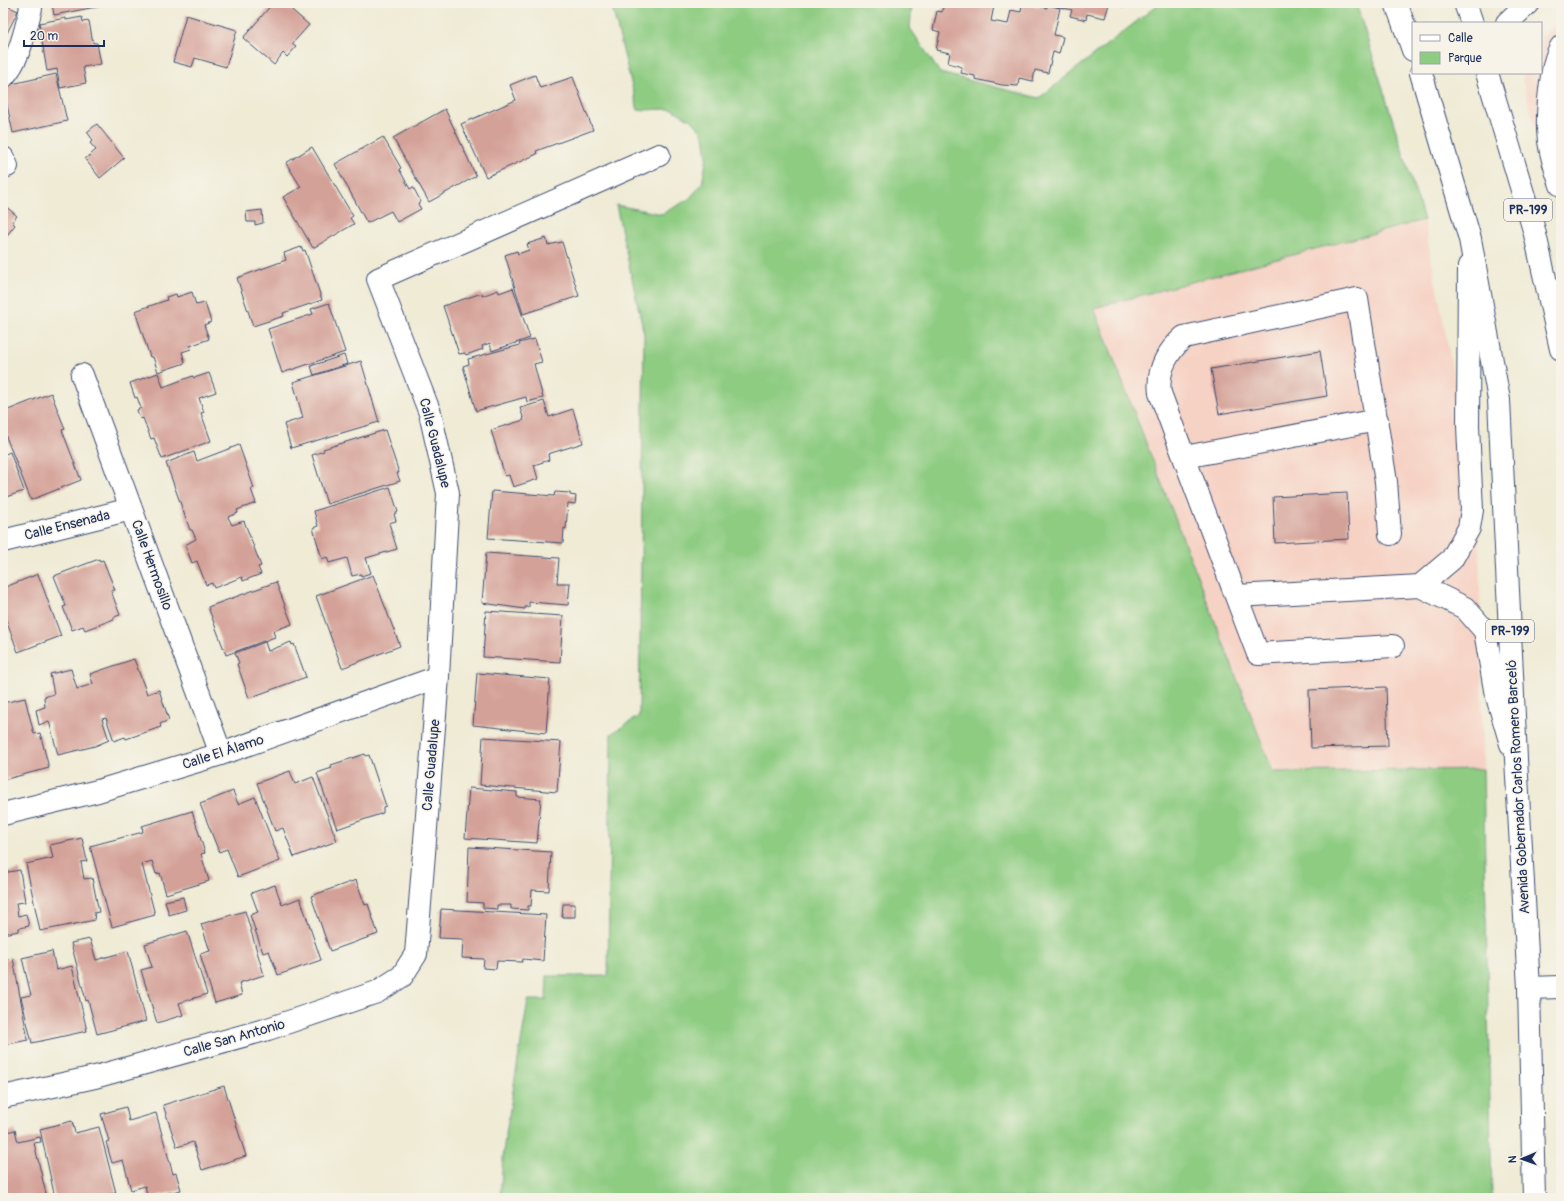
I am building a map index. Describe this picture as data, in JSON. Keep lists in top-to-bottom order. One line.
{"streets":{"main road":["PR-199","Calle Guadalupe","Calle Ensenada","Calle Hermosillo","Calle El Álamo","Avenida Gobernador Carlos Romero Barceló","Calle San Antonio"]},"crossings":[["Calle Guadalupe","Calle El Álamo"],["Calle Guadalupe","Calle San Antonio"],["Calle Ensenada","Calle Hermosillo"],["Calle Hermosillo","Calle El Álamo"]],"legend":["Calle","Parque"],"scale_bar":"20 m","north":"left"}
